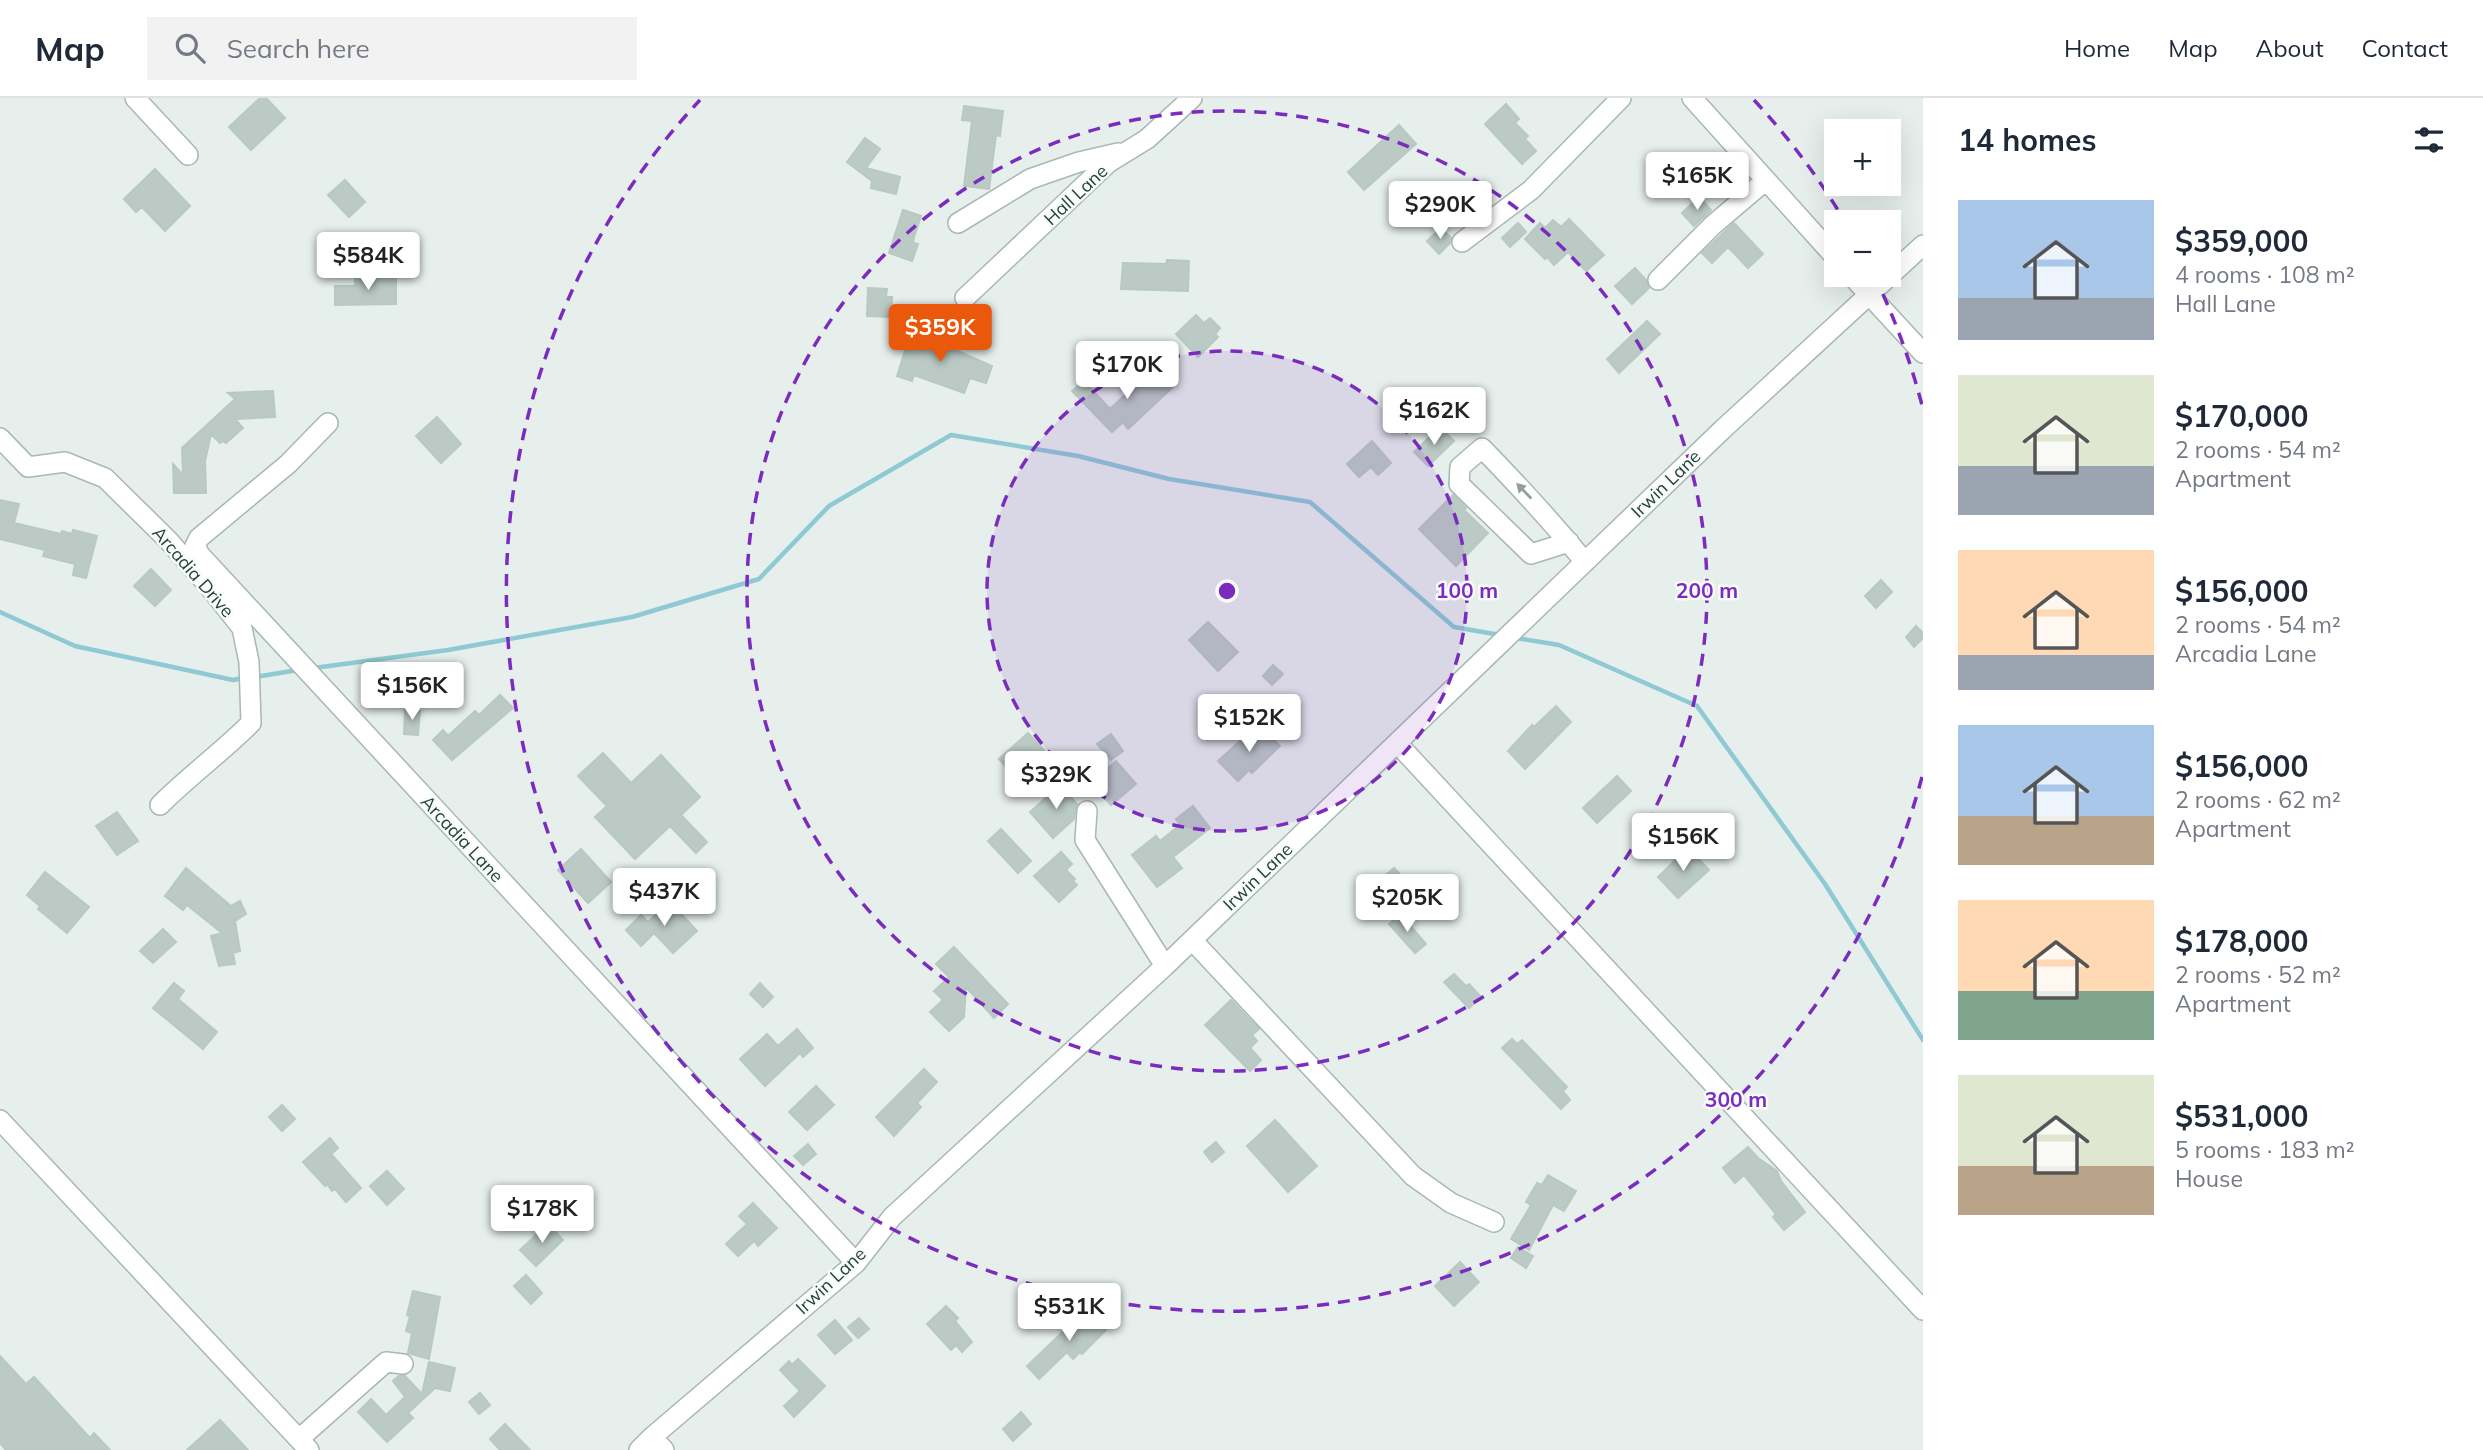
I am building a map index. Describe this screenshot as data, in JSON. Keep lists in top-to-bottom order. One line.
{"streets":{"street":["Hall Lane","Irwin Lane","Arcadia Drive","Arcadia Lane"]},"crossings":[["Irwin Lane","Arcadia Lane"]],"page":{"header":"Map","search":"Search here","nav":["Home","Map","About","Contact"],"heading":"14 homes","map_buttons":["+","−"],"price":["$165K","$290K","$584K","$359K","$170K","$162K","$156K","$152K","$329K","$156K","$437K","$205K","$178K","$531K"],"list":[{"name":"$359,000","note":"4 rooms · 108 m² · Hall Lane"},{"name":"$170,000","note":"2 rooms · 54 m² · Apartment"},{"name":"$156,000","note":"2 rooms · 54 m² · Arcadia Lane"},{"name":"$156,000","note":"2 rooms · 62 m² · Apartment"},{"name":"$178,000","note":"2 rooms · 52 m² · Apartment"},{"name":"$531,000","note":"5 rooms · 183 m² · House"}]},"rings":["100 m","200 m","300 m"]}
